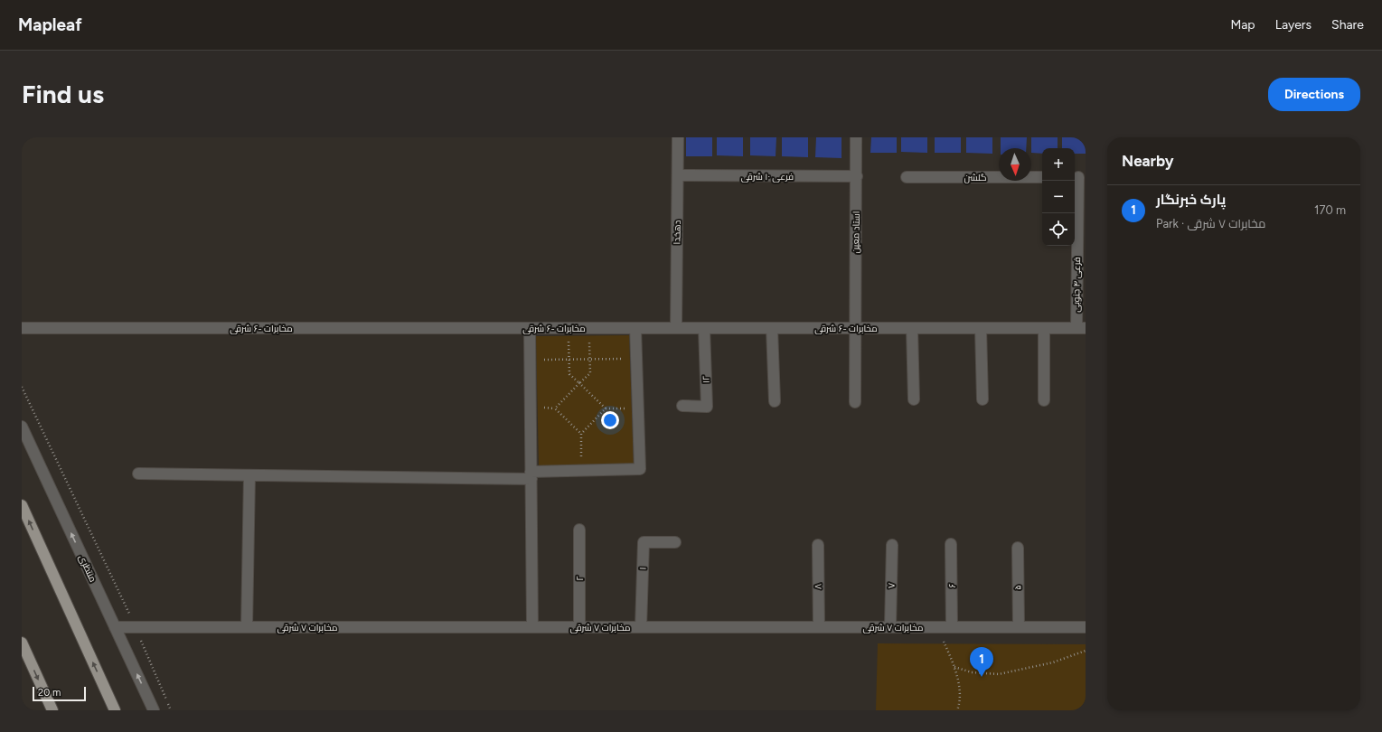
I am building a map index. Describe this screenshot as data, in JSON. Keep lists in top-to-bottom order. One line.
{"streets":{"street":["فرعی ۱۰ شرقی","گلشن","دهخدا","استاد معین","فرعی ۴ جنوبی","مخابرات -۶ شرقی","۱۲","منتظری","۱","۲","۷","۶","۸","۵","مخابرات ۷ شرقی"]},"crossings":[["فرعی ۱۰ شرقی","دهخدا"],["فرعی ۱۰ شرقی","استاد معین"],["دهخدا","مخابرات -۶ شرقی"],["استاد معین","مخابرات -۶ شرقی"],["فرعی ۴ جنوبی","مخابرات -۶ شرقی"],["مخابرات -۶ شرقی","۱۲"],["منتظری","مخابرات ۷ شرقی"],["۱","مخابرات ۷ شرقی"],["۲","مخابرات ۷ شرقی"],["۷","مخابرات ۷ شرقی"],["۶","مخابرات ۷ شرقی"],["۸","مخابرات ۷ شرقی"],["۵","مخابرات ۷ شرقی"]],"one_way":["منتظری"],"scale_bar":"20 m","north":"bottom","page":{"header":"Mapleaf","nav":["Map","Layers","Share"],"buttons":"Directions","title":"Find us","heading":"Nearby","map_buttons":["+","−"],"list":[{"mark":"1","name":"پارک خبرنگار","note":"Park · مخابرات ۷ شرقی","value":"170 m"}],"pins":"1","scale":"20 m"}}
